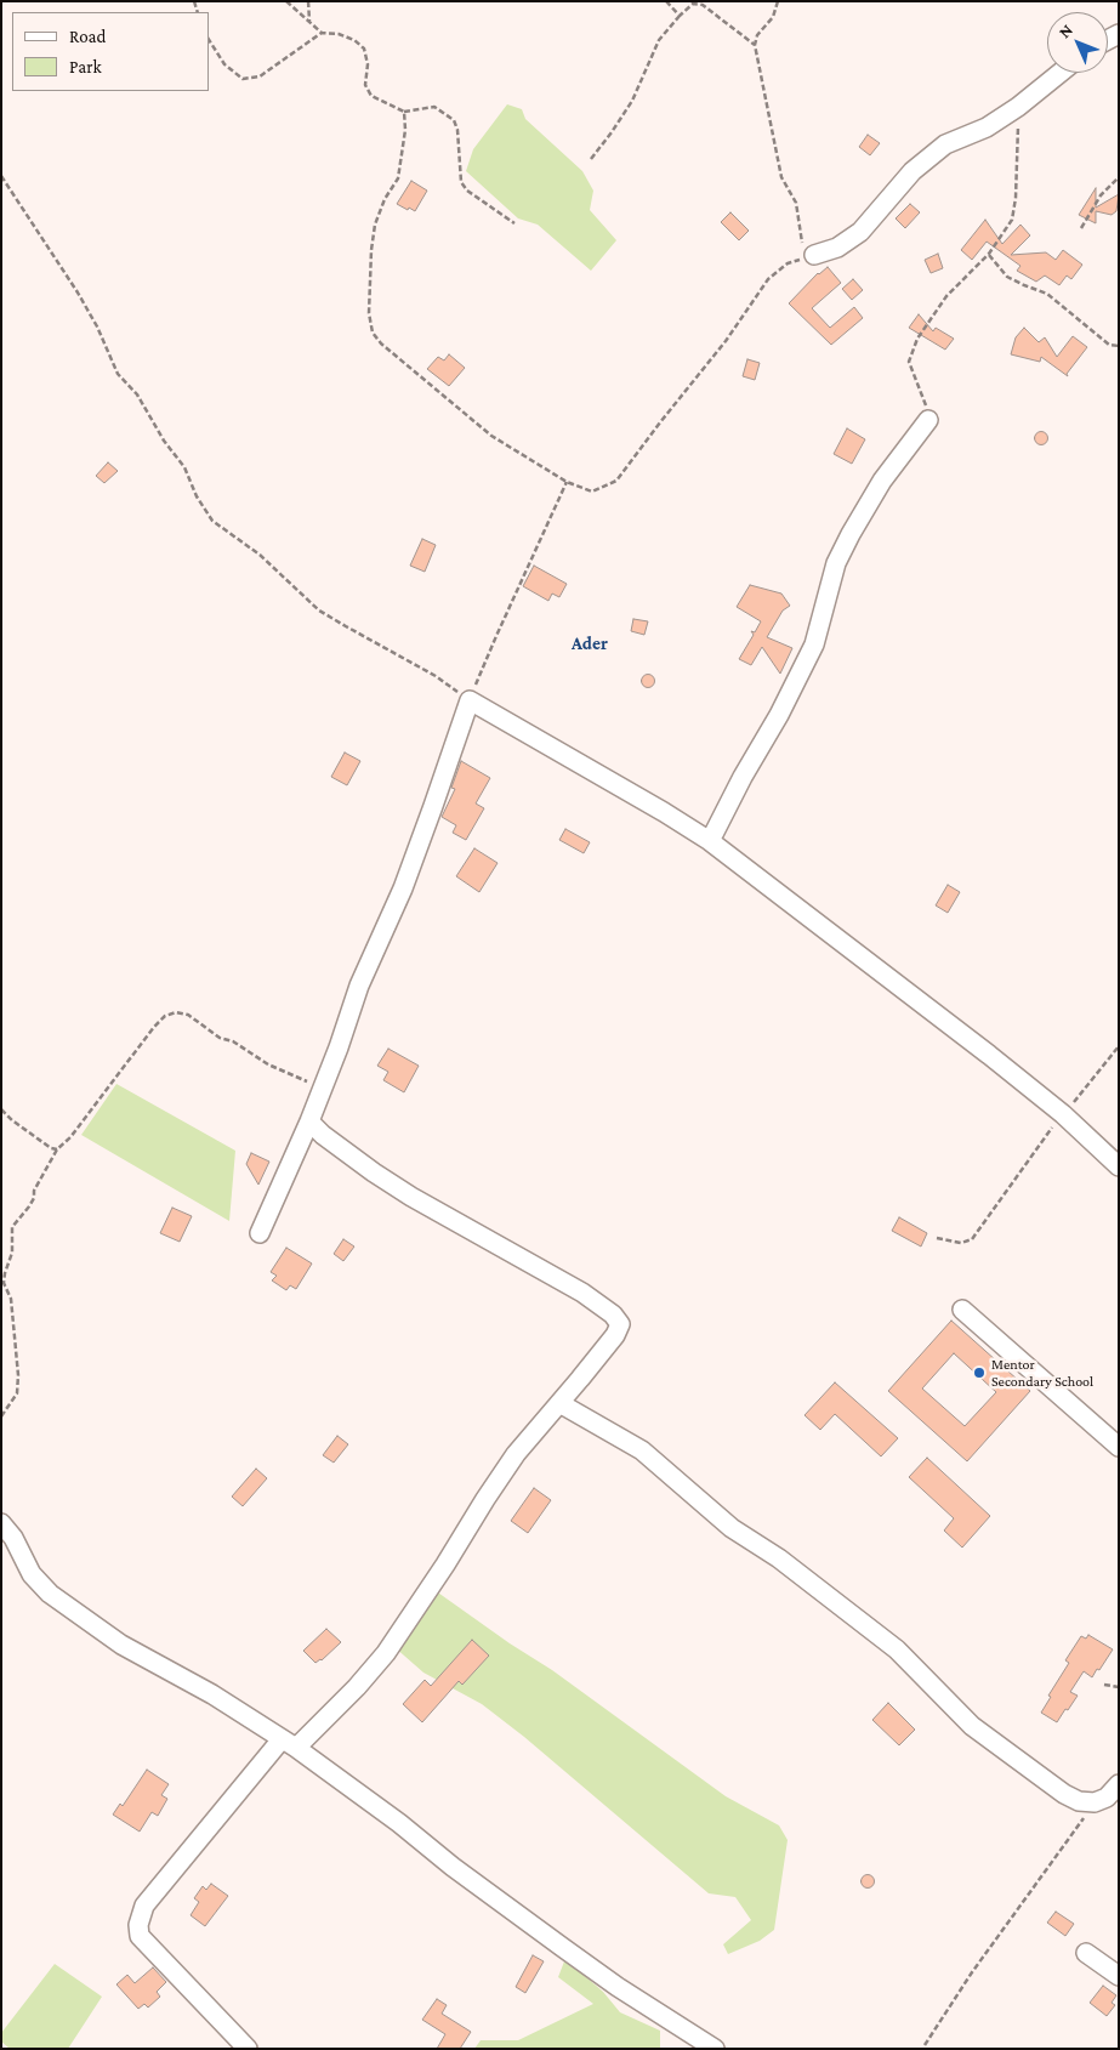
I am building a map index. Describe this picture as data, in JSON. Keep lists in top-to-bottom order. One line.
{"districts":["Ader"],"places":["Mentor Secondary School"],"legend":["Road","Park"],"north":"top left"}
